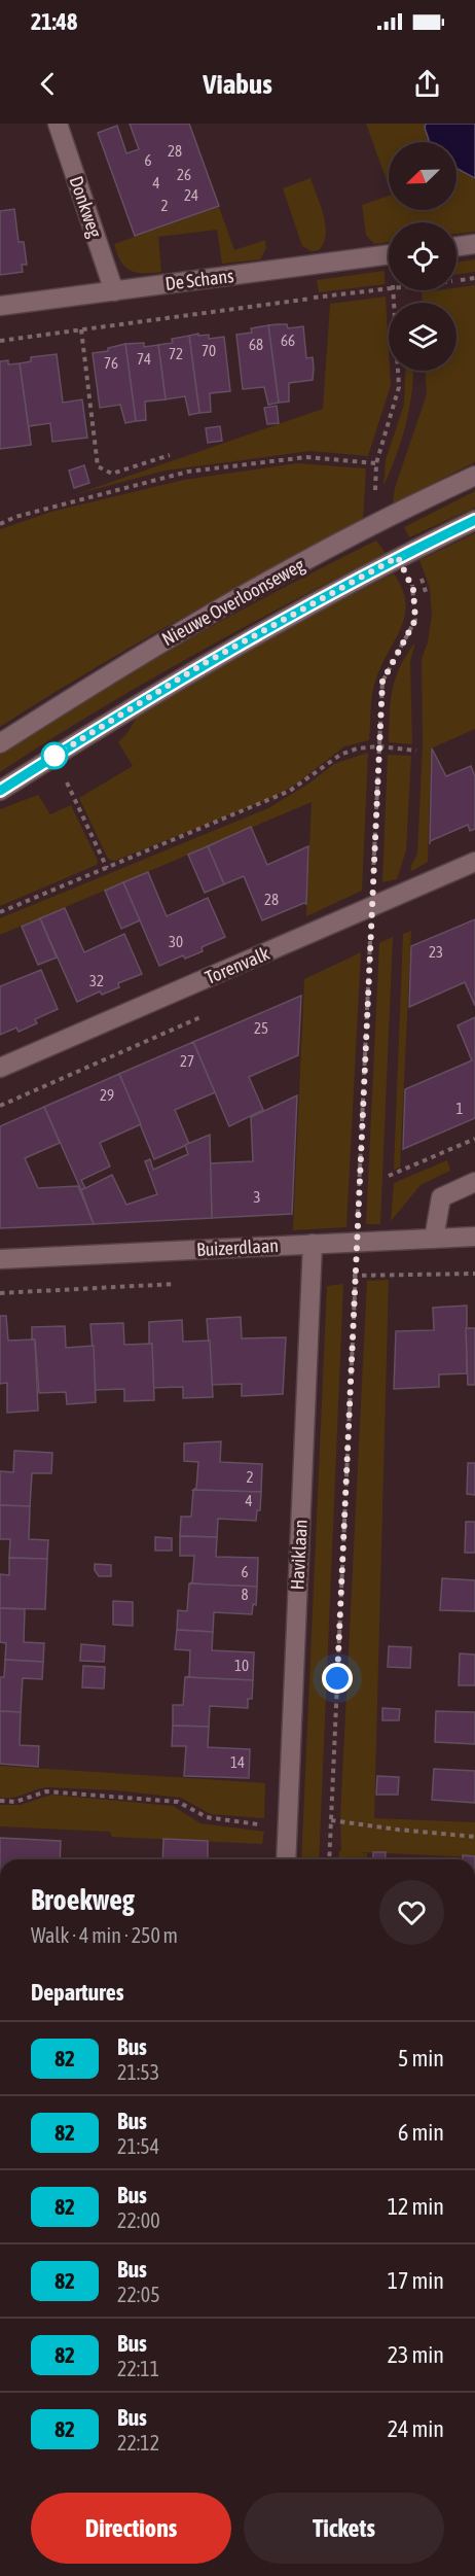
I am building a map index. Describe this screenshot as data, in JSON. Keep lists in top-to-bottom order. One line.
{"streets":{"street":["Donkweg","De Schans","Nieuwe Overloonseweg","Torenvalk","Buizerdlaan","Haviklaan"]},"crossings":[["Donkweg","De Schans"],["Buizerdlaan","Haviklaan"]],"lines":["bus line 82"],"house_numbers":["28","6","26","4","24","2","66","68","70","72","74","76","28","30","23","32","25","27","29","1","3","2","4","6","8","10","14"],"north":"bottom left","page":{"status":"21:48","header":"Viabus","heading":[["Broekweg","Walk · 4 min · 250 m"],"Departures"],"list":[{"mark":"82","name":"Bus","note":"21:53","value":"5 min"},{"mark":"82","name":"Bus","note":"21:54","value":"6 min"},{"mark":"82","name":"Bus","note":"22:00","value":"12 min"},{"mark":"82","name":"Bus","note":"22:05","value":"17 min"},{"mark":"82","name":"Bus","note":"22:11","value":"23 min"},{"mark":"82","name":"Bus","note":"22:12","value":"24 min"}],"buttons":["Directions","Tickets"]}}
